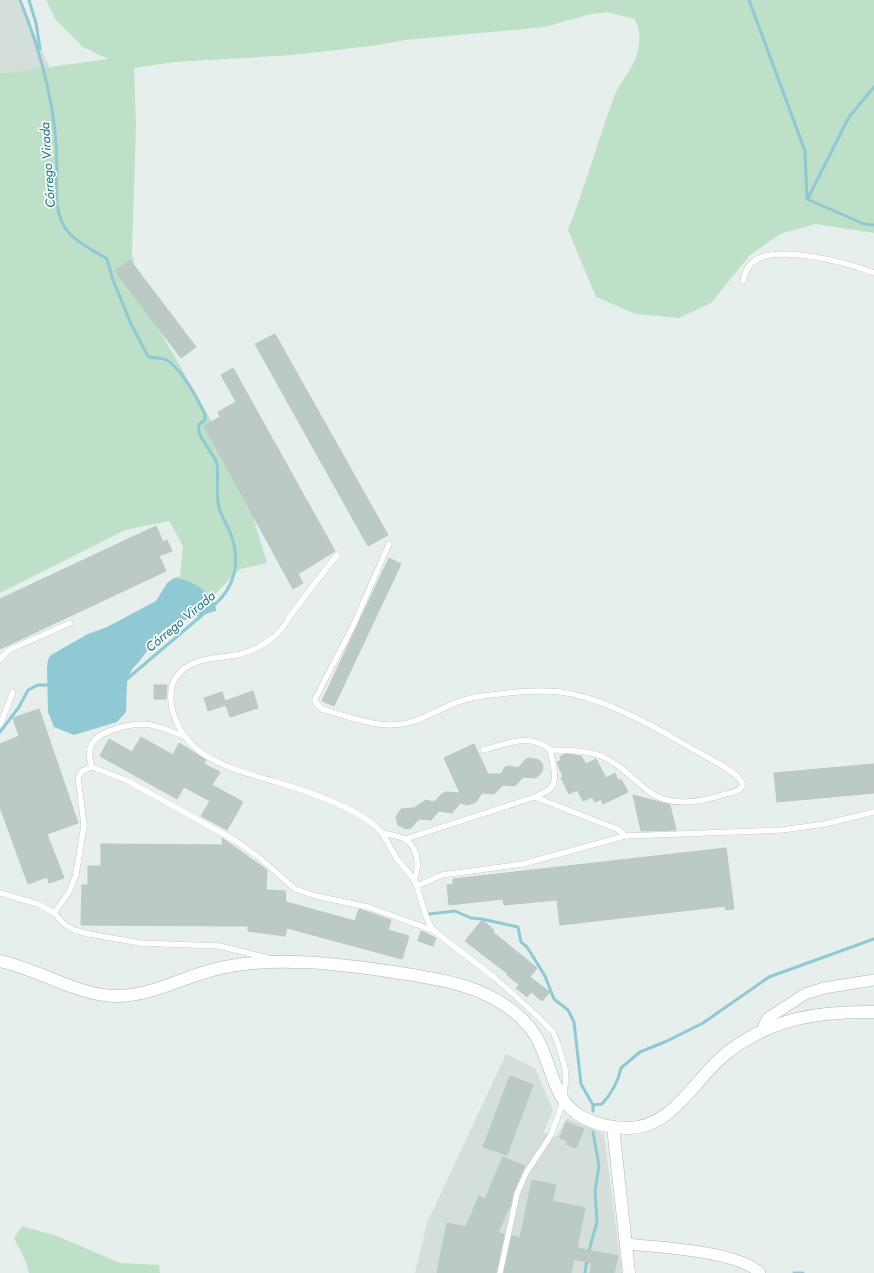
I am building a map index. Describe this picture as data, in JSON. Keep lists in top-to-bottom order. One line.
{"water":["Córrego Virada"]}
